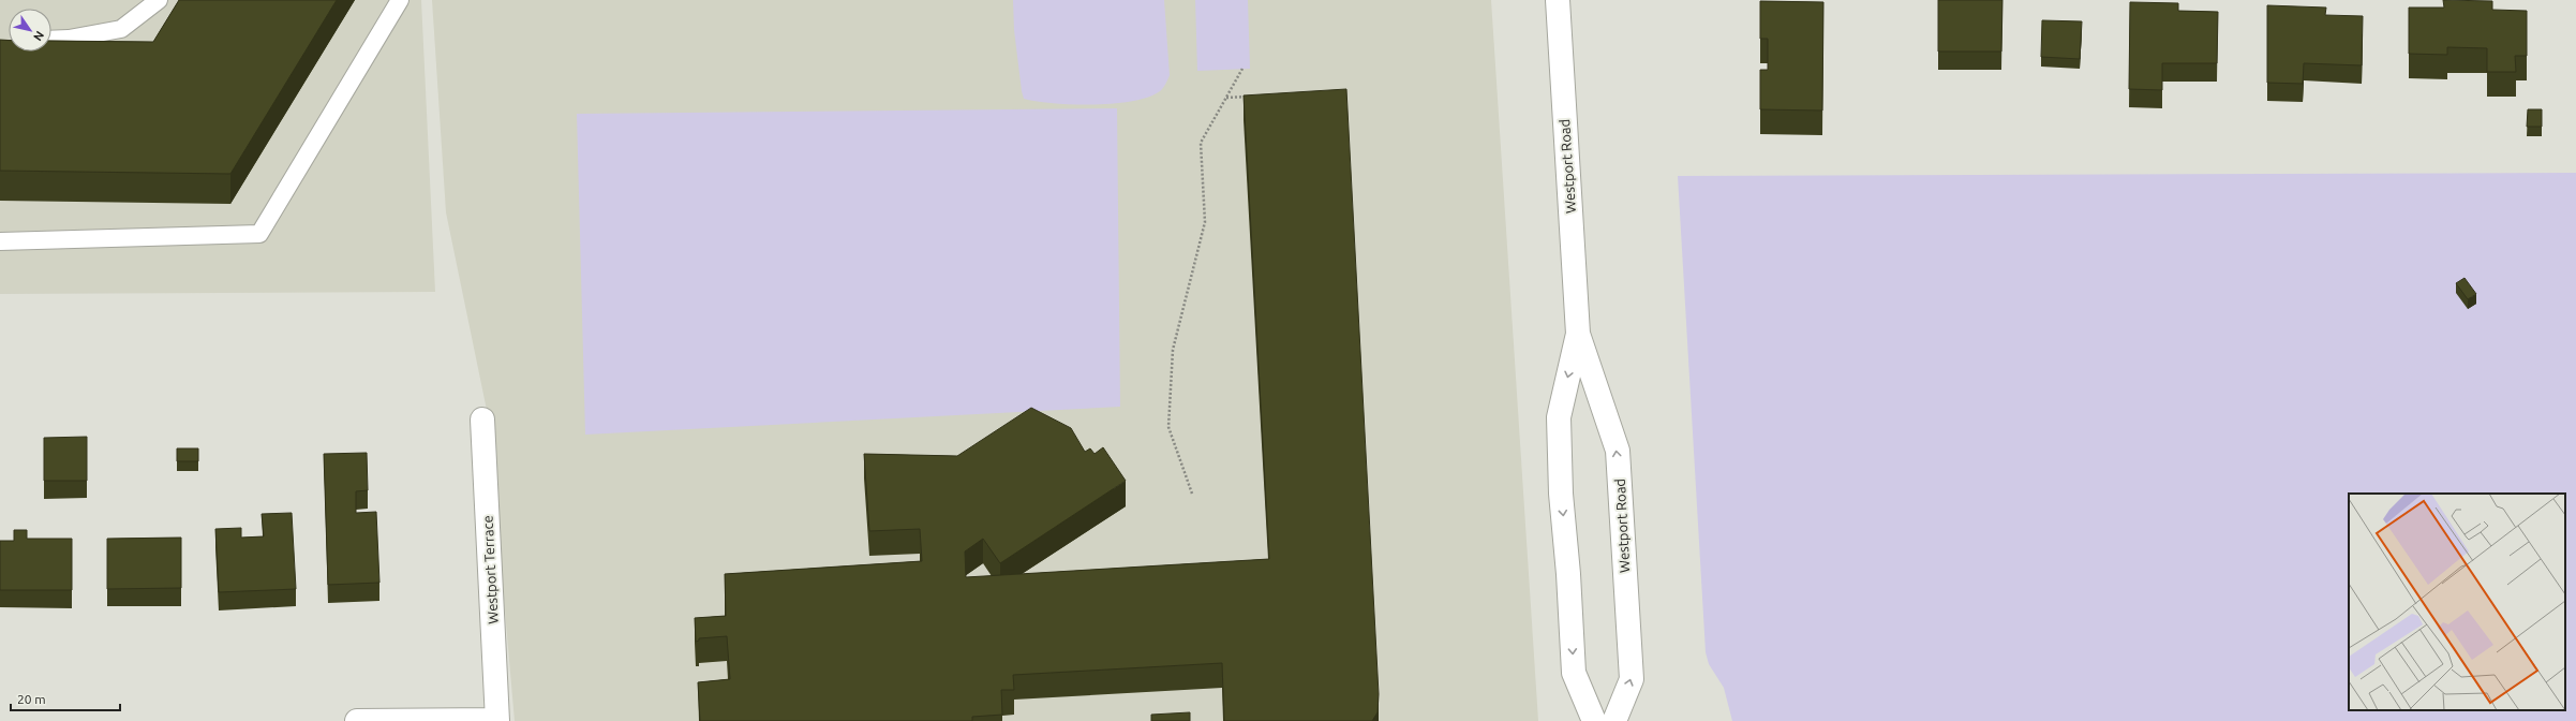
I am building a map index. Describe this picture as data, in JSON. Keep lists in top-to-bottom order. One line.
{"streets":{"main road":["Westport Road","Westport Terrace"]},"scale_bar":"20 m","north":"bottom right"}
